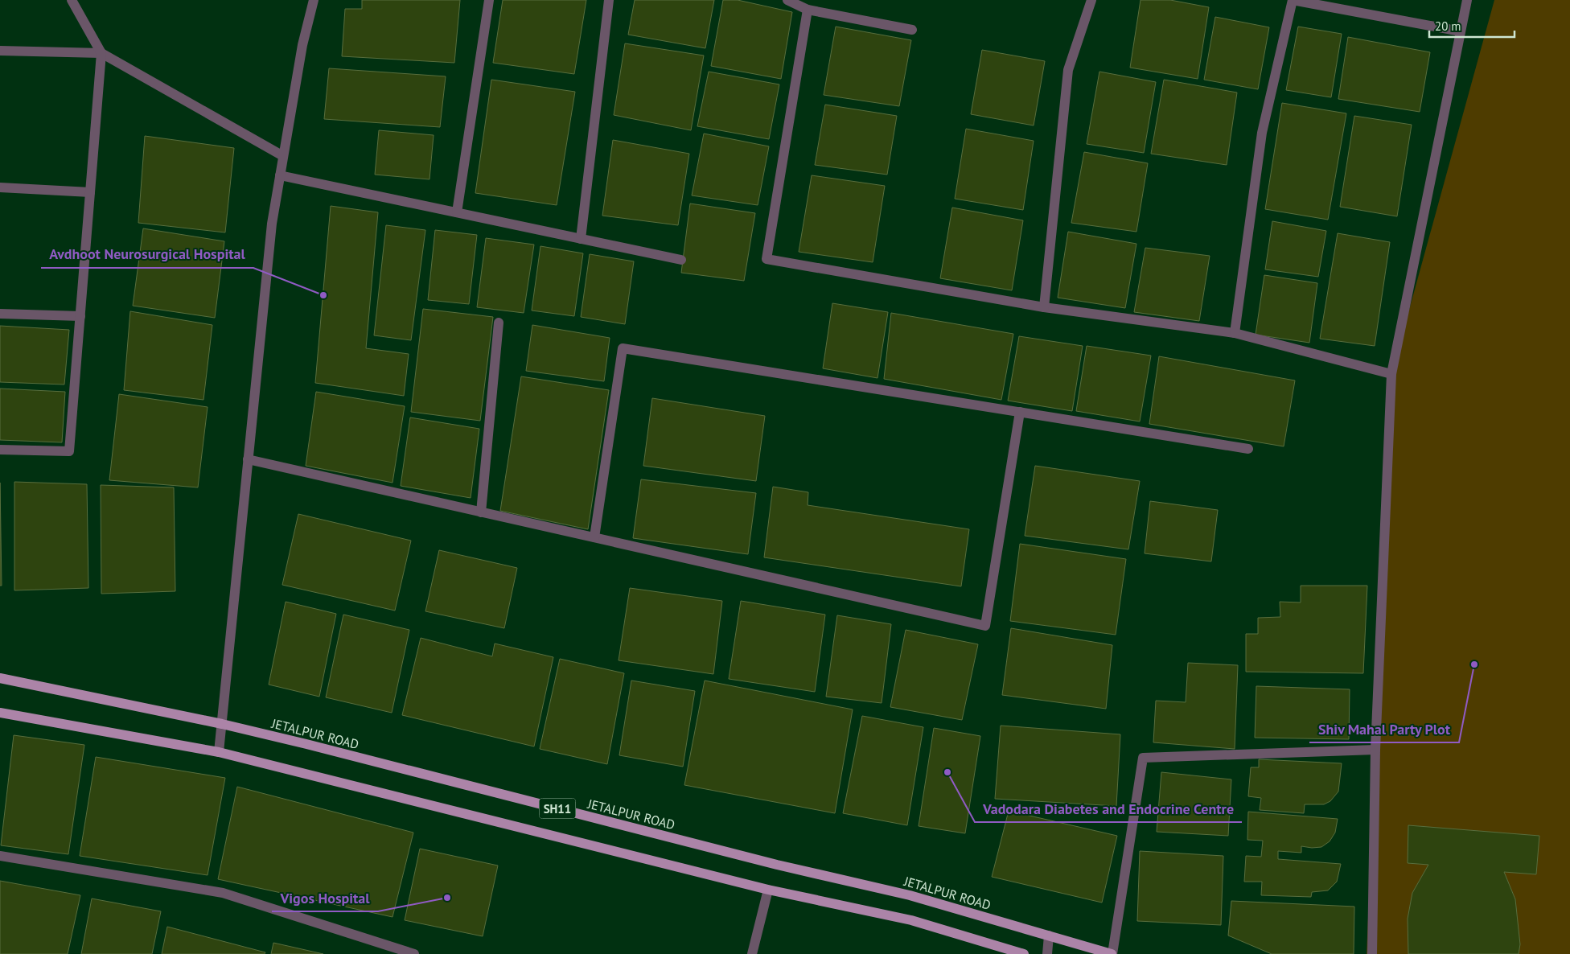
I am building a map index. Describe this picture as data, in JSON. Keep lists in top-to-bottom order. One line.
{"streets":{"main road":["JETALPUR ROAD","SH11"]},"places":["Avdhoot Neurosurgical Hospital","Shiv Mahal Party Plot","Vadodara Diabetes and Endocrine Centre","Vigos Hospital"],"scale_bar":"20 m"}
